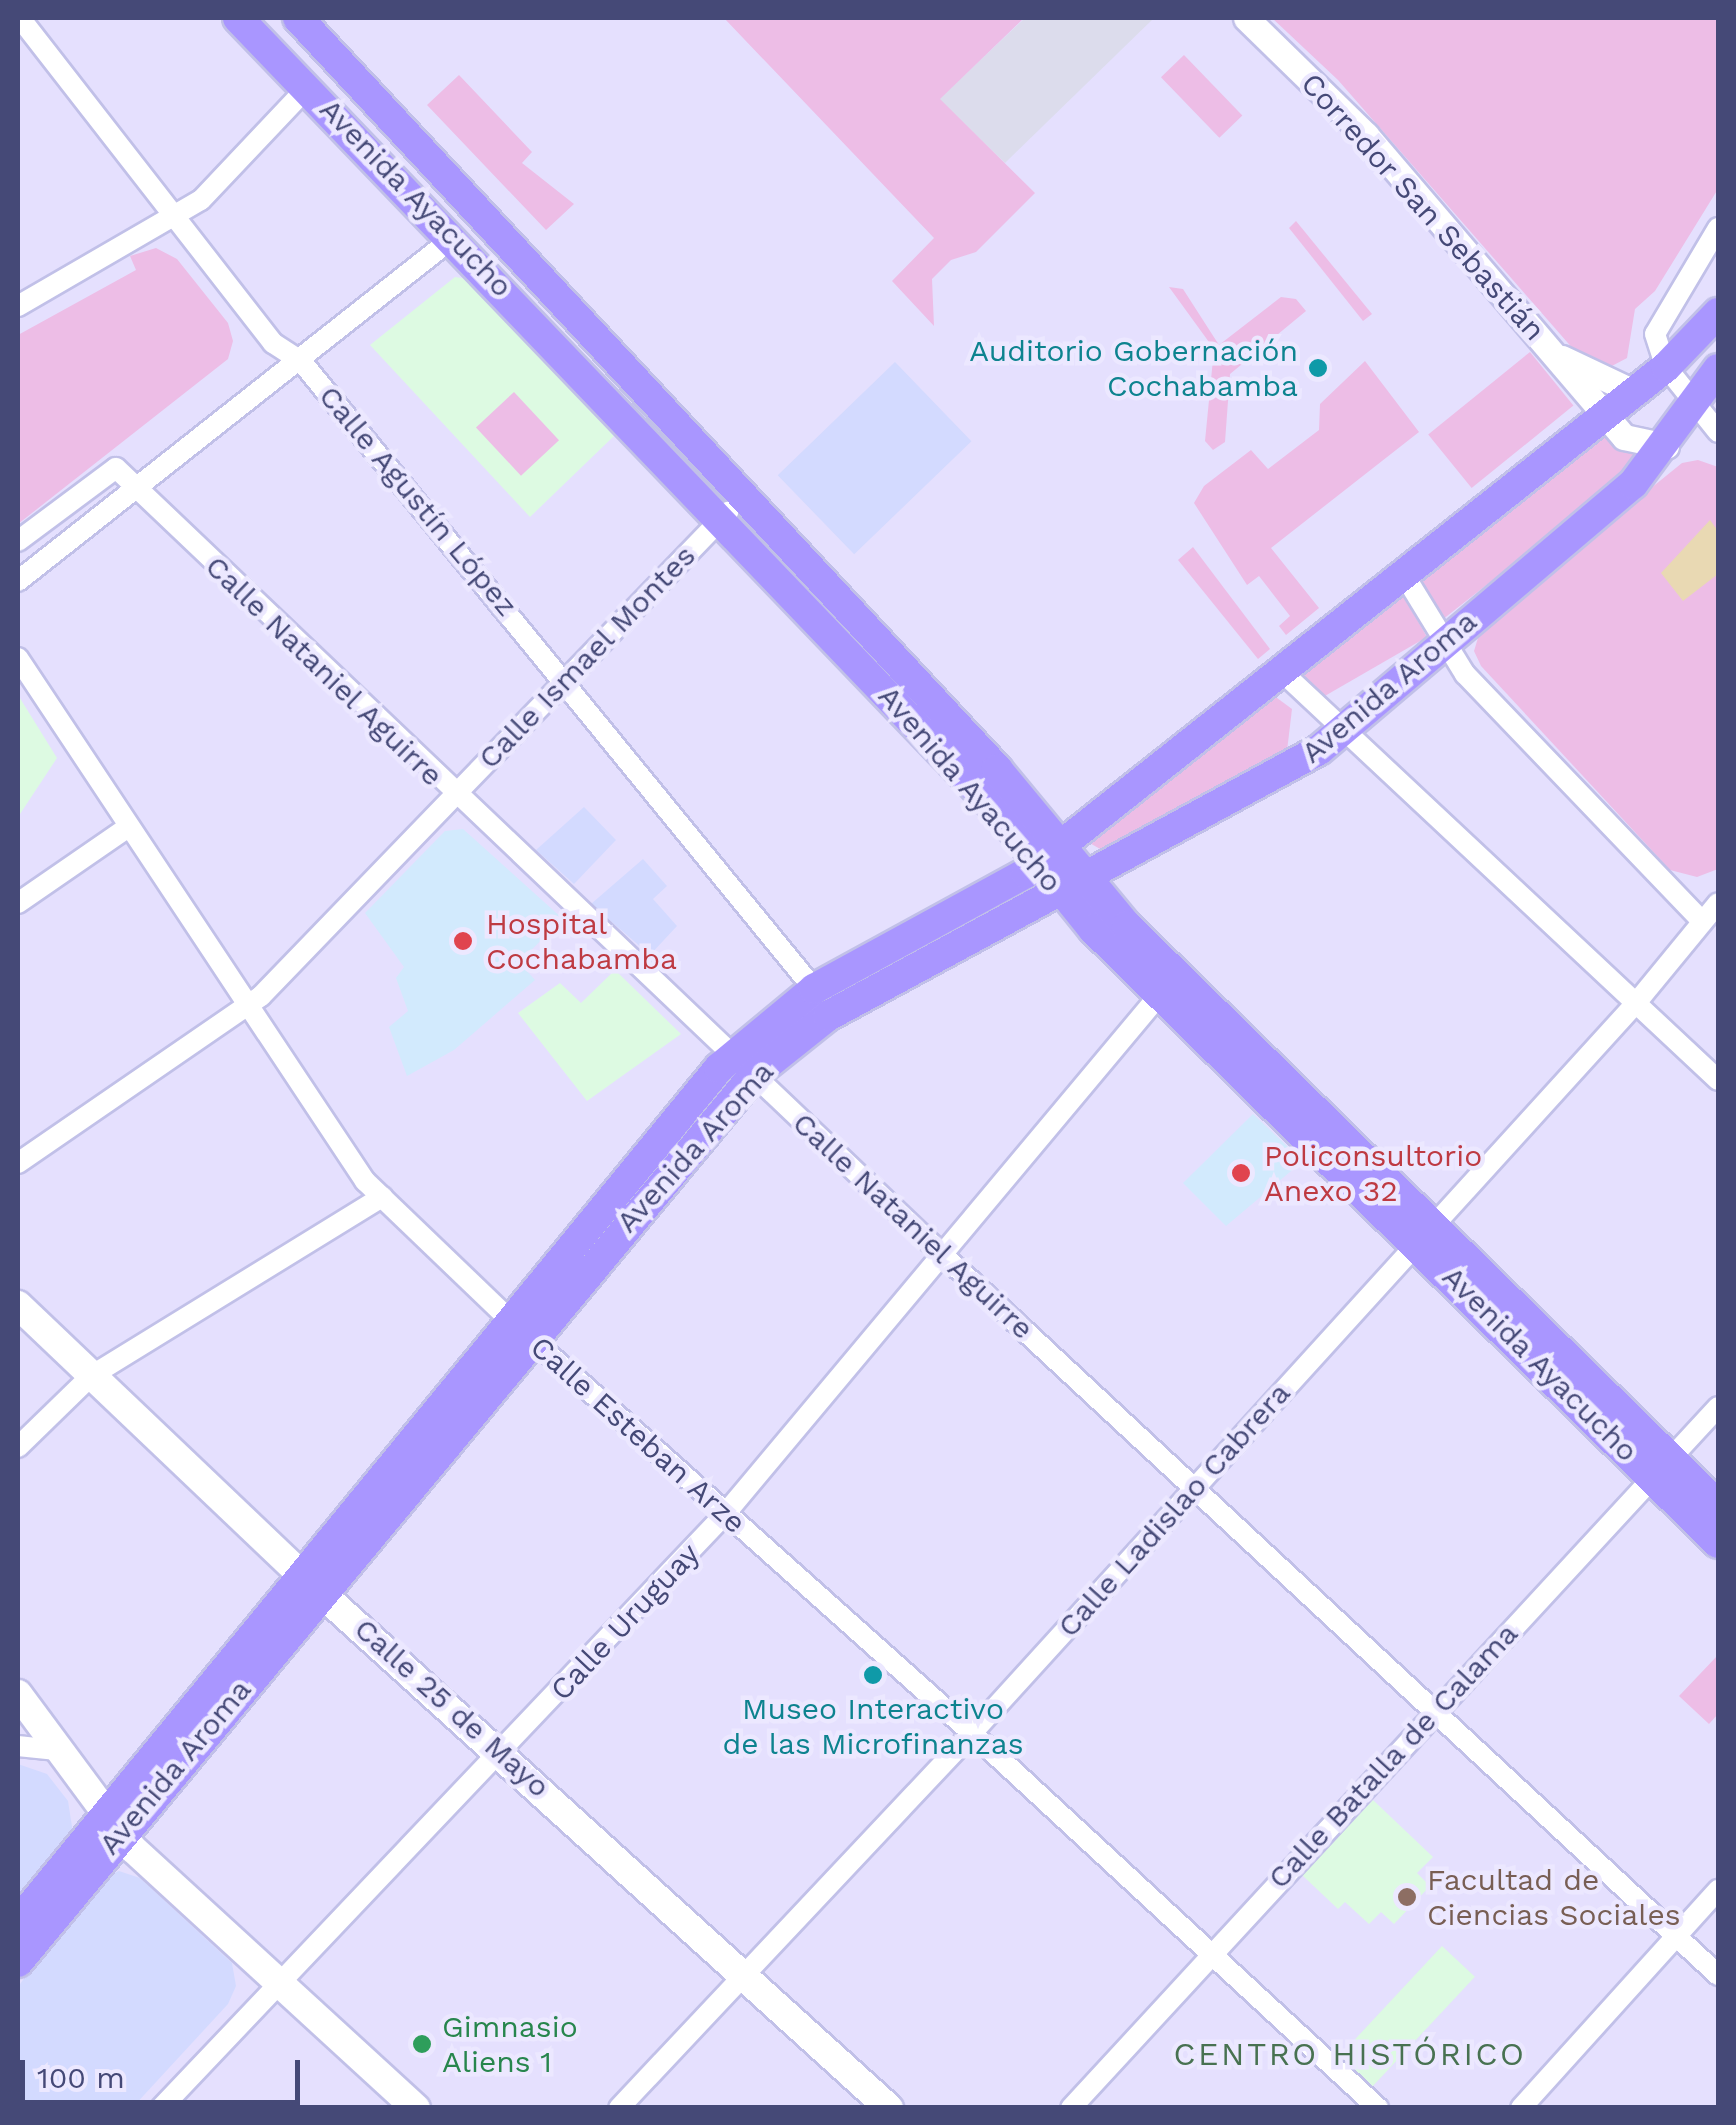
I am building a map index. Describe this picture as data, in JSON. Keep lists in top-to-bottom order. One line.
{"streets":{"main road":["Avenida Ayacucho","Avenida Aroma","Calle 25 de Mayo"],"street":["Corredor San Sebastián","Calle Agustín López","Calle Ismael Montes","Calle Nataniel Aguirre","Calle Esteban Arze","Calle Ladislao Cabrera","Calle Uruguay","Calle Batalla de Calama"]},"crossings":[["Avenida Ayacucho","Calle Ismael Montes"],["Avenida Ayacucho","Avenida Aroma"],["Avenida Ayacucho","Calle Ladislao Cabrera"],["Avenida Ayacucho","Calle Uruguay"],["Avenida Ayacucho","Calle Batalla de Calama"],["Corredor San Sebastián","Avenida Aroma"],["Calle Agustín López","Calle Ismael Montes"],["Calle Agustín López","Avenida Aroma"],["Calle Ismael Montes","Calle Nataniel Aguirre"],["Calle Ismael Montes","Calle Esteban Arze"],["Calle Nataniel Aguirre","Avenida Aroma"],["Calle Nataniel Aguirre","Calle Ladislao Cabrera"],["Calle Nataniel Aguirre","Calle Uruguay"],["Calle Nataniel Aguirre","Calle Batalla de Calama"],["Avenida Aroma","Calle Esteban Arze"],["Avenida Aroma","Calle 25 de Mayo"],["Calle Esteban Arze","Calle Ladislao Cabrera"],["Calle Esteban Arze","Calle Uruguay"],["Calle Esteban Arze","Calle Batalla de Calama"],["Calle Ladislao Cabrera","Calle 25 de Mayo"],["Calle Uruguay","Calle 25 de Mayo"]],"districts":["CENTRO HISTÓRICO"],"places":["Auditorio Gobernación Cochabamba","Hospital Cochabamba","Policonsultorio Anexo 32","Museo Interactivo de las Microfinanzas","Facultad de Ciencias Sociales","Gimnasio Aliens 1"],"scale_bar":"100 m"}
